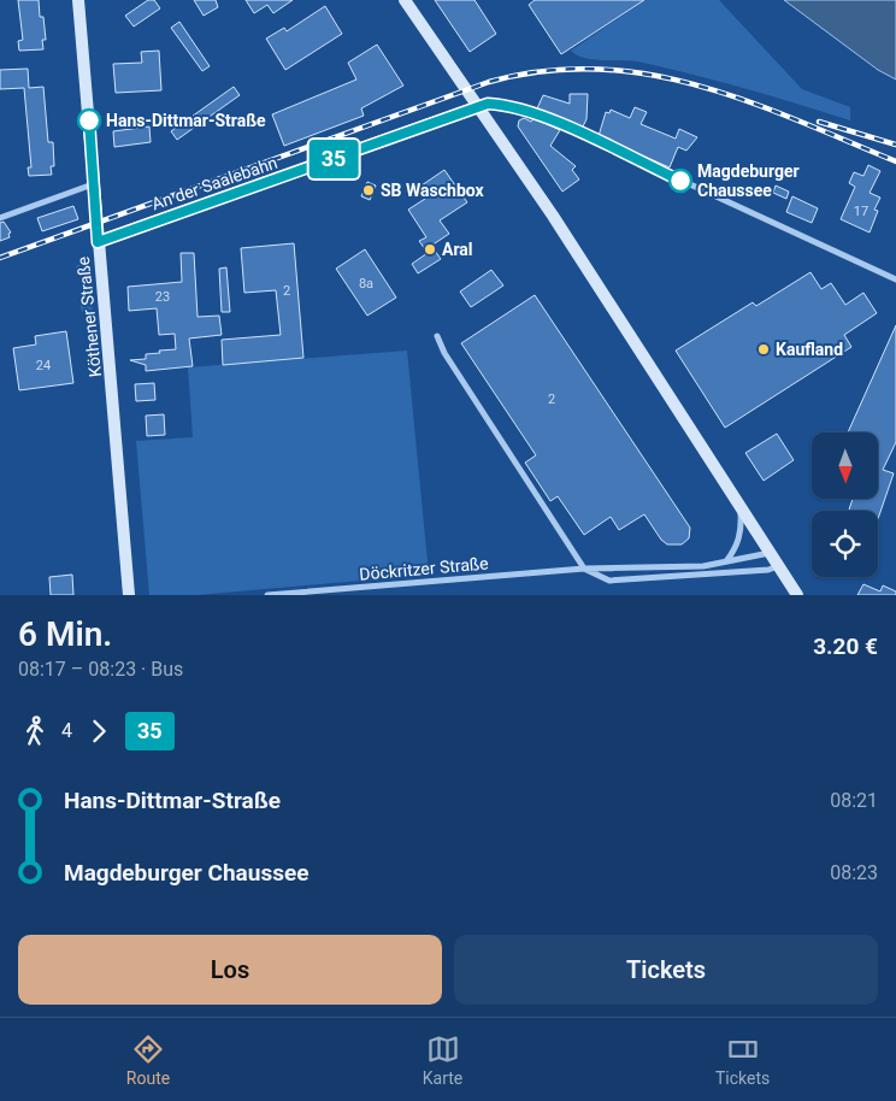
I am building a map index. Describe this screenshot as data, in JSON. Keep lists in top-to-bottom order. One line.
{"streets":{"main road":["An der Saalebahn","Köthener Straße"],"street":["Döckritzer Straße"]},"crossings":[["An der Saalebahn","Köthener Straße"]],"places":["Hans-Dittmar-Straße","Magdeburger Chaussee","SB Waschbox","Aral","Kaufland"],"lines":["bus line 35"],"house_numbers":["17","8a","2","23","24","2"],"north":"bottom","page":{"on_map":"35","heading":["6 Min.","08:17 – 08:23 · Bus","3.20 €"],"legs":["4","35"],"list":[{"name":"Hans-Dittmar-Straße","value":"08:21"},{"name":"Magdeburger Chaussee","value":"08:23"}],"buttons":["Los","Tickets"],"tabs":["Route","Karte","Tickets"]}}
